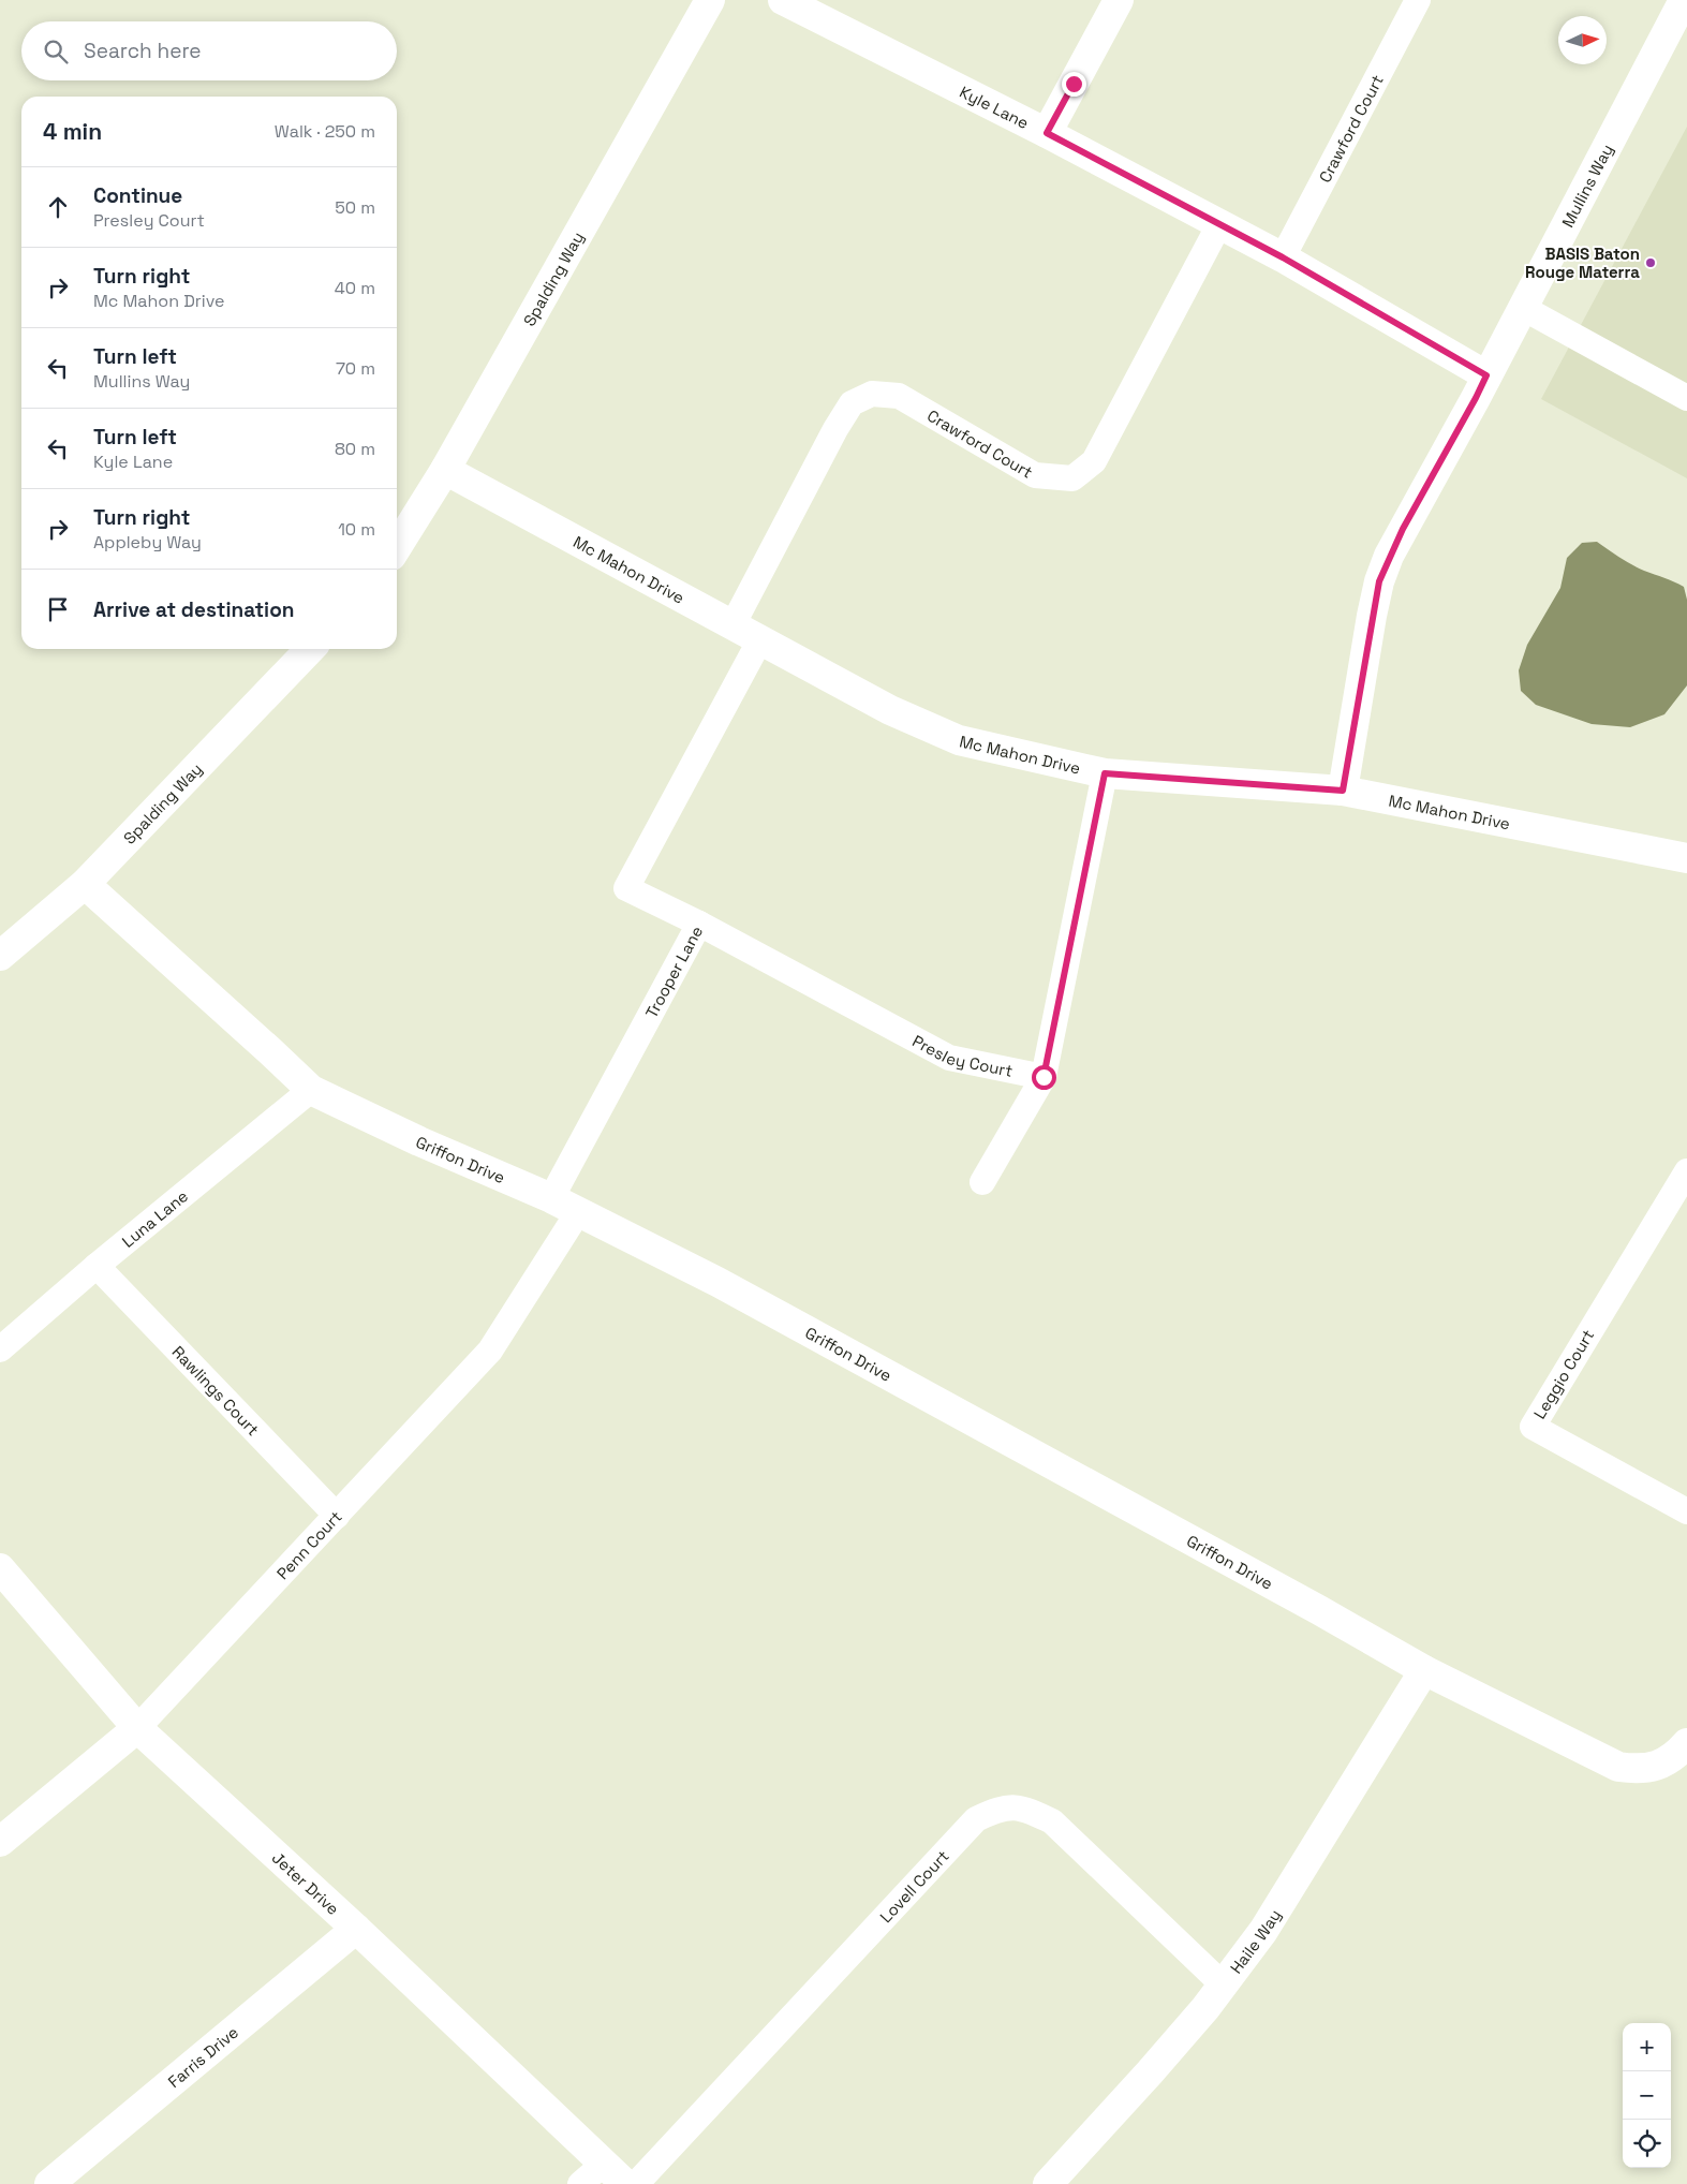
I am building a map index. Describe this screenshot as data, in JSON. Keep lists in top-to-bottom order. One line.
{"streets":{"street":["Kyle Lane","Mullins Way","Spalding Way","Mc Mahon Drive","Griffon Drive","Penn Court","Jeter Drive","Haile Way","Farris Drive"],"lane":["Crawford Court","Trooper Lane","Presley Court","Luna Lane","Leggio Court","Rawlings Court","Lovell Court"]},"crossings":[["Kyle Lane","Crawford Court"],["Kyle Lane","Mullins Way"],["Crawford Court","Mc Mahon Drive"],["Mullins Way","Mc Mahon Drive"],["Spalding Way","Mc Mahon Drive"],["Spalding Way","Griffon Drive"],["Mc Mahon Drive","Trooper Lane"],["Trooper Lane","Presley Court"],["Trooper Lane","Griffon Drive"],["Griffon Drive","Luna Lane"],["Griffon Drive","Penn Court"],["Griffon Drive","Haile Way"],["Luna Lane","Rawlings Court"],["Rawlings Court","Penn Court"],["Penn Court","Jeter Drive"],["Jeter Drive","Farris Drive"],["Lovell Court","Haile Way"]],"places":["BASIS Baton Rouge Materra"],"north":"right","page":{"search":"Search here","heading":["4 min","Walk · 250 m"],"list":[["Continue","Presley Court","50 m"],["Turn right","Mc Mahon Drive","40 m"],["Turn left","Mullins Way","70 m"],["Turn left","Kyle Lane","80 m"],["Turn right","Appleby Way","10 m"],"Arrive at destination"],"map_buttons":["+","−"]}}
